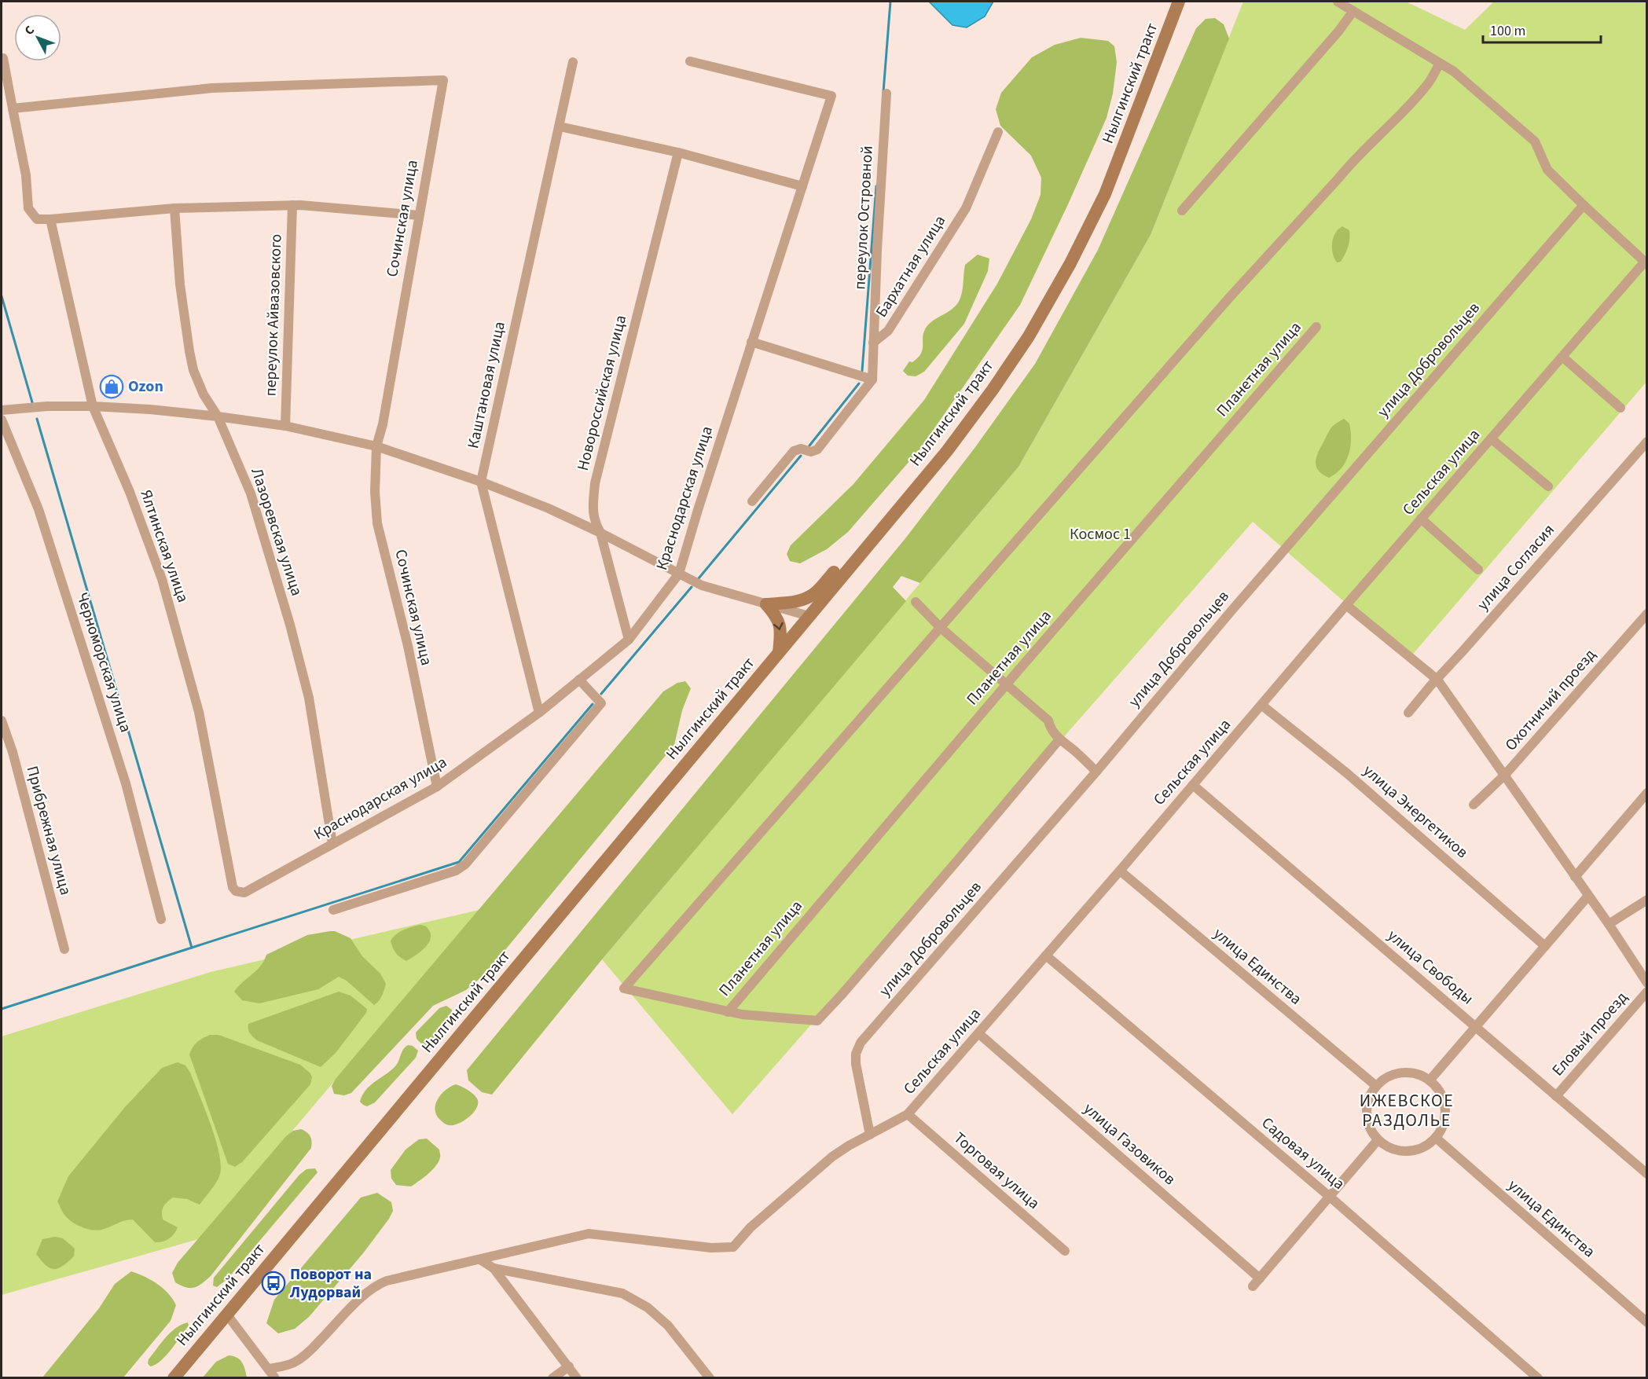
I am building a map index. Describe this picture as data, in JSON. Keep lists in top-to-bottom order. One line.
{"streets":{"main road":["Нылгинский тракт"],"street":["переулок Островной","Сочинская улица","Бархатная улица","переулок Айвазовского","улица Добровольцев","Планетная улица","Каштановая улица","Новороссийская улица","Сельская улица","Краснодарская улица","Лазоревская улица","Ялтинская улица","улица Согласия","Черноморская улица","Охотничий проезд","улица Энергетиков","Прибрежная улица","улица Единства","улица Свободы","Еловый проезд","улица Газовиков","Садовая улица","Торговая улица"]},"crossings":[["переулок Островной","Бархатная улица"],["Сочинская улица","Краснодарская улица"],["улица Добровольцев","Сельская улица"],["Каштановая улица","Краснодарская улица"],["Новороссийская улица","Краснодарская улица"],["Сельская улица","улица Энергетиков"],["Сельская улица","улица Единства"],["Сельская улица","улица Свободы"],["Сельская улица","улица Газовиков"],["Сельская улица","Садовая улица"],["Сельская улица","Торговая улица"],["Краснодарская улица","Лазоревская улица"],["Краснодарская улица","Ялтинская улица"],["улица Свободы","Еловый проезд"]],"districts":["ИЖЕВСКОЕ РАЗДОЛЬЕ"],"parks":["Космос 1"],"places":{"shop":["Ozon"],"bus stop":["Поворот на Лудорвай"]},"scale_bar":"100 m","north":"top left"}
